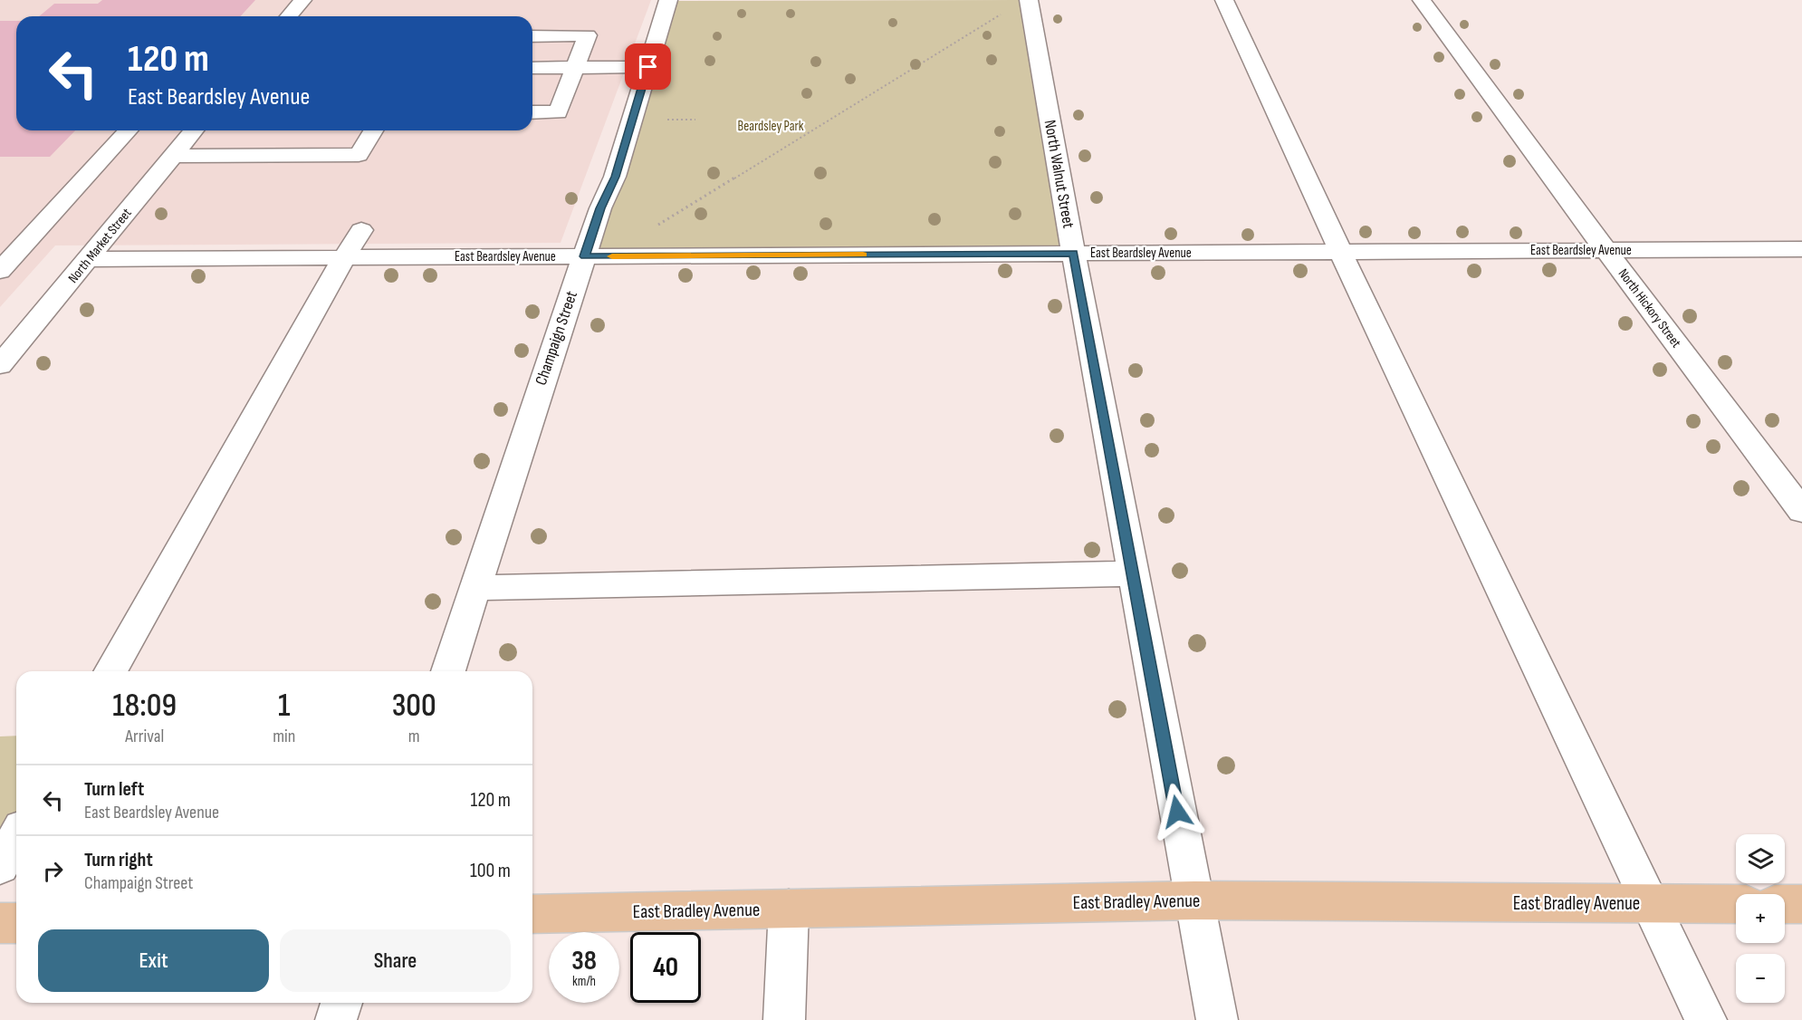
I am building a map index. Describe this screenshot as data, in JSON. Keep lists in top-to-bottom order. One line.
{"streets":{"main road":["East Bradley Avenue"],"street":["North Walnut Street","North Market Street","East Beardsley Avenue","North Hickory Street","Champaign Street"]},"crossings":[["North Walnut Street","East Beardsley Avenue"],["North Walnut Street","East Bradley Avenue"],["North Market Street","East Beardsley Avenue"],["East Beardsley Avenue","North Hickory Street"],["East Beardsley Avenue","Champaign Street"]],"parks":["Beardsley Park"],"page":{"turn":["120 m","East Beardsley Avenue"],"eta":["18:09","Arrival","1","min","300","m"],"list":[{"name":"Turn left","note":"East Beardsley Avenue","value":"120 m"},{"name":"Turn right","note":"Champaign Street","value":"100 m"}],"map_buttons":["+","−"],"buttons":["Exit","Share"],"speed":"38 km/h","limit":"40"}}
